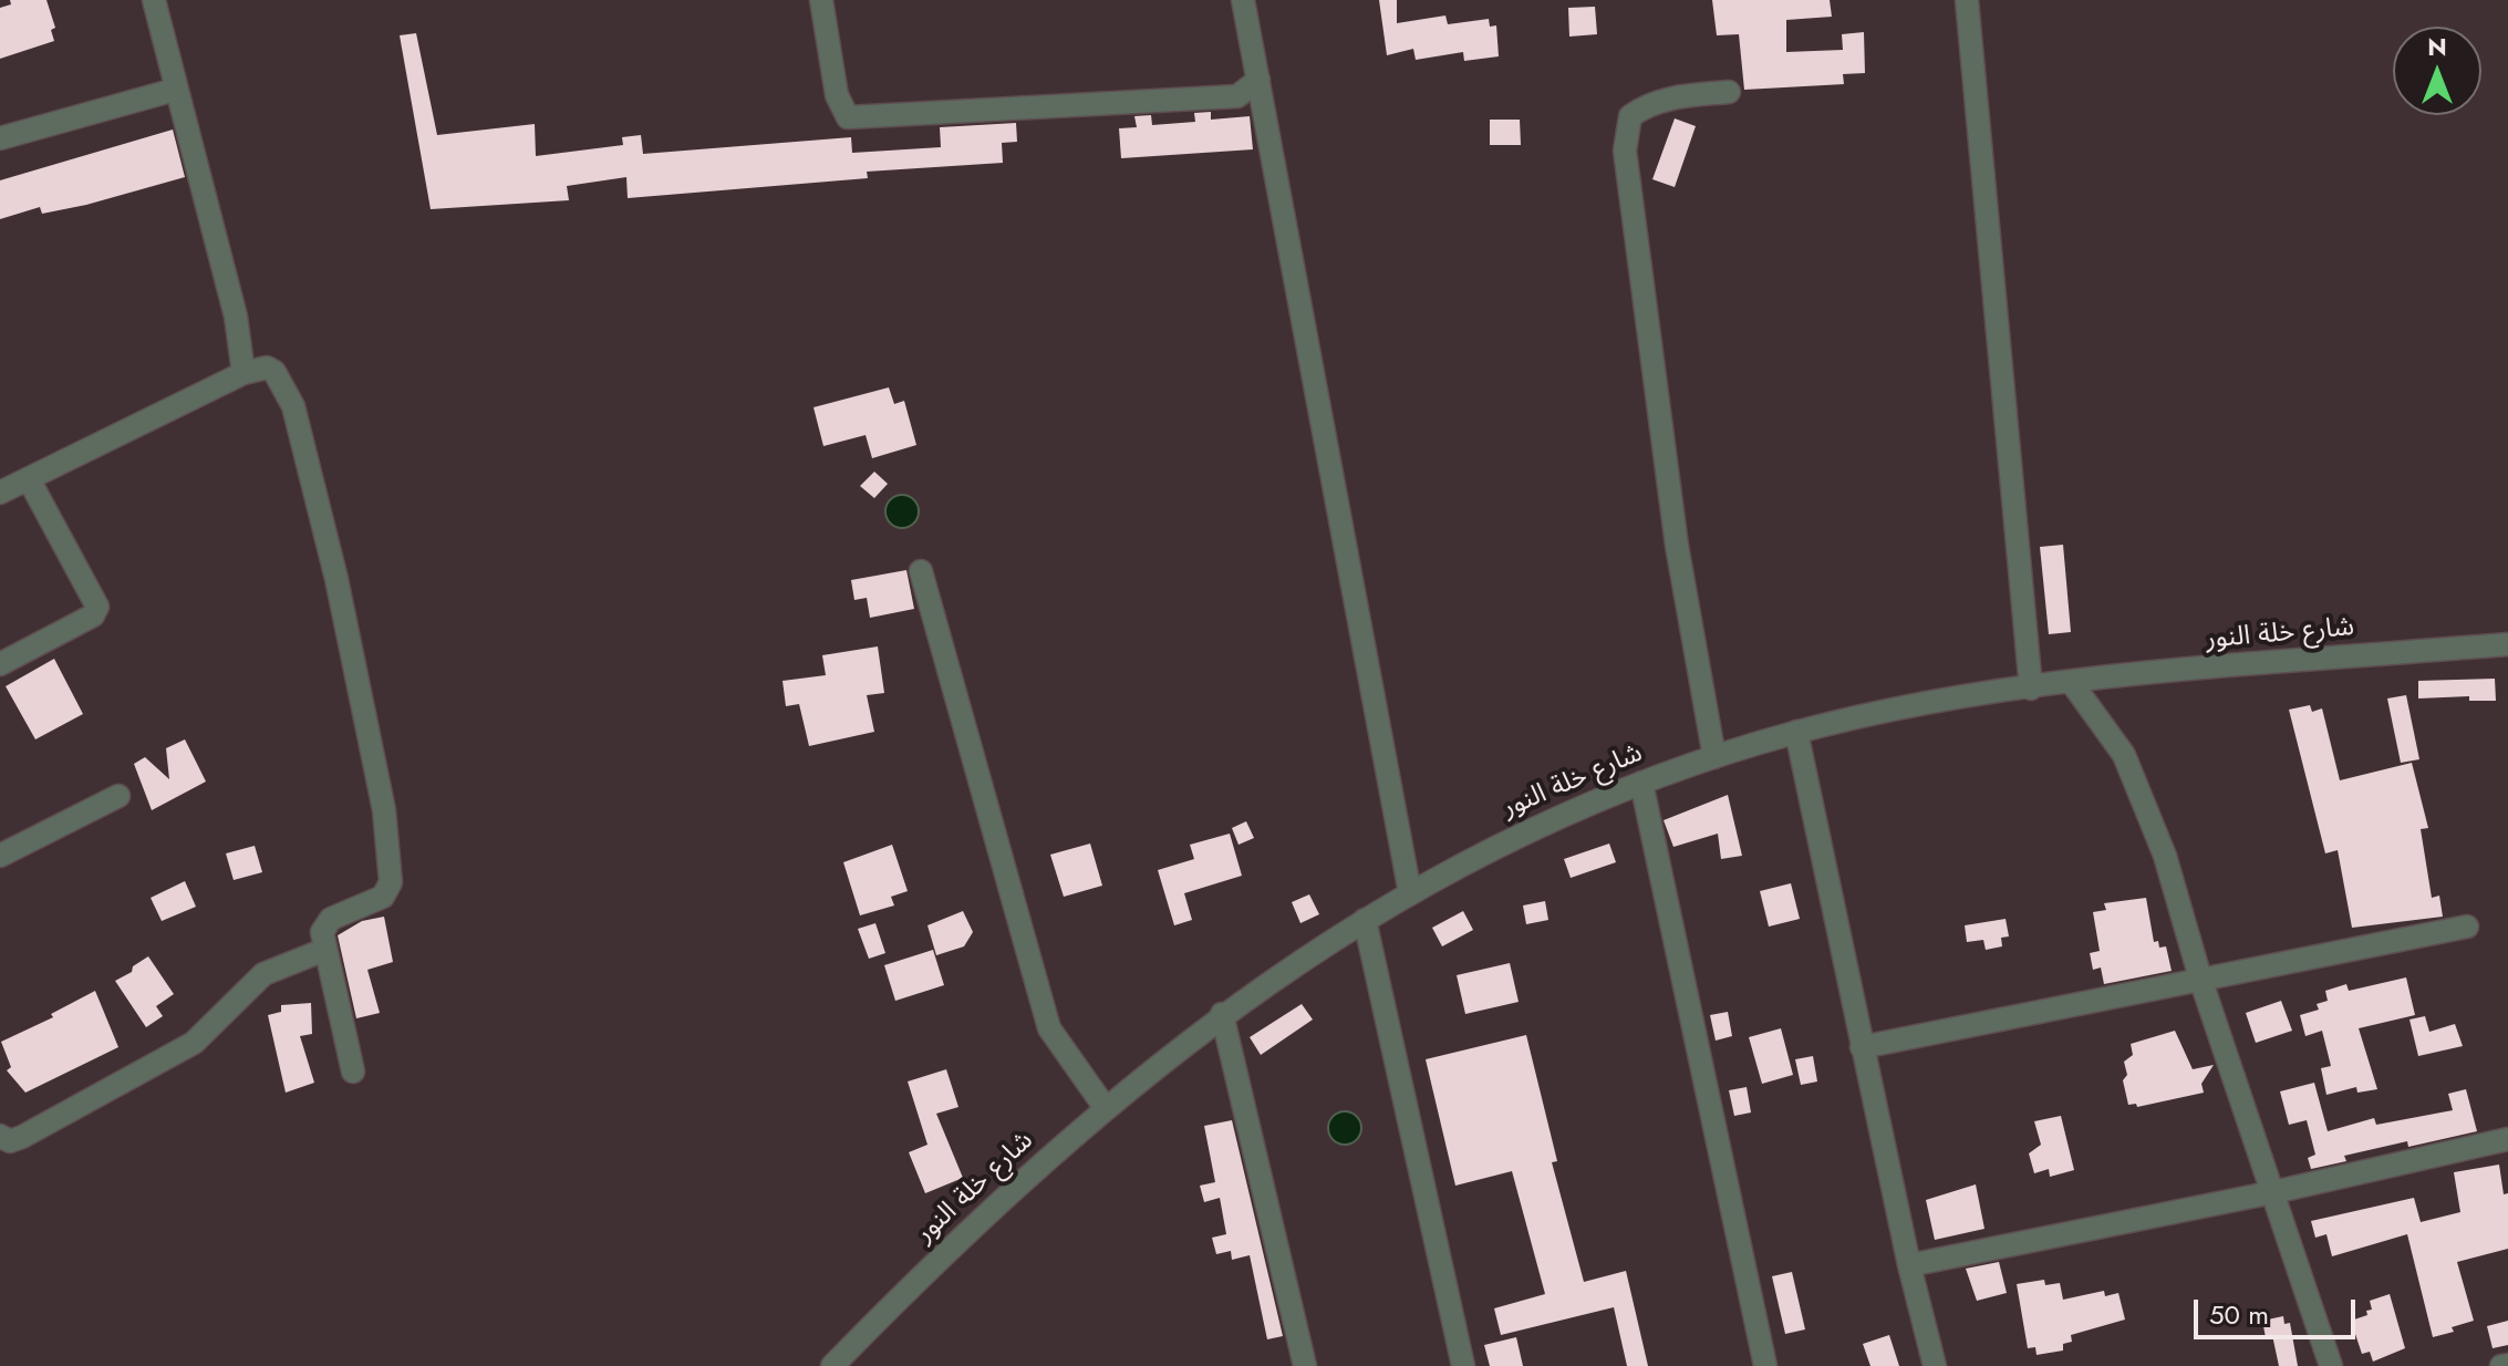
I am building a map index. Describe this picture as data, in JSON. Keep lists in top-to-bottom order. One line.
{"streets":{"street":["شارع خلة النور"]},"scale_bar":"50 m","north":"top"}
